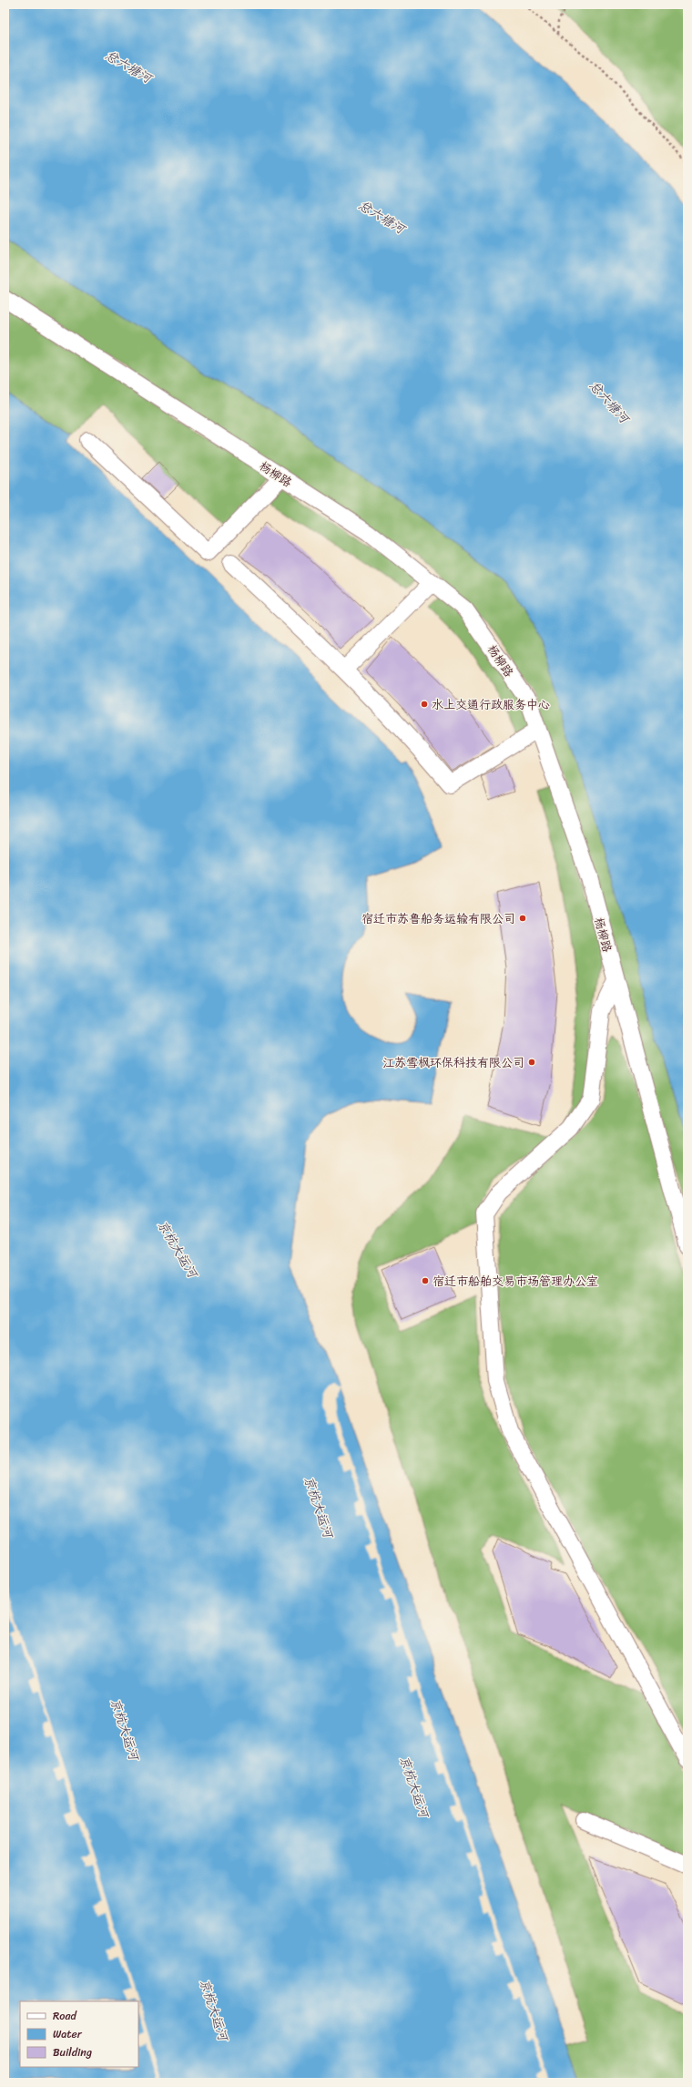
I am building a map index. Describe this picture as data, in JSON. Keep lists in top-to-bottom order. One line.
{"streets":{"street":["杨柳路"]},"water":["总六塘河","京杭大运河"],"places":["水上交通行政服务中心","宿迁市苏鲁船务运输有限公司","江苏雪枫环保科技有限公司","宿迁市船舶交易市场管理办公室"],"legend":["Road","Water","Building"]}
